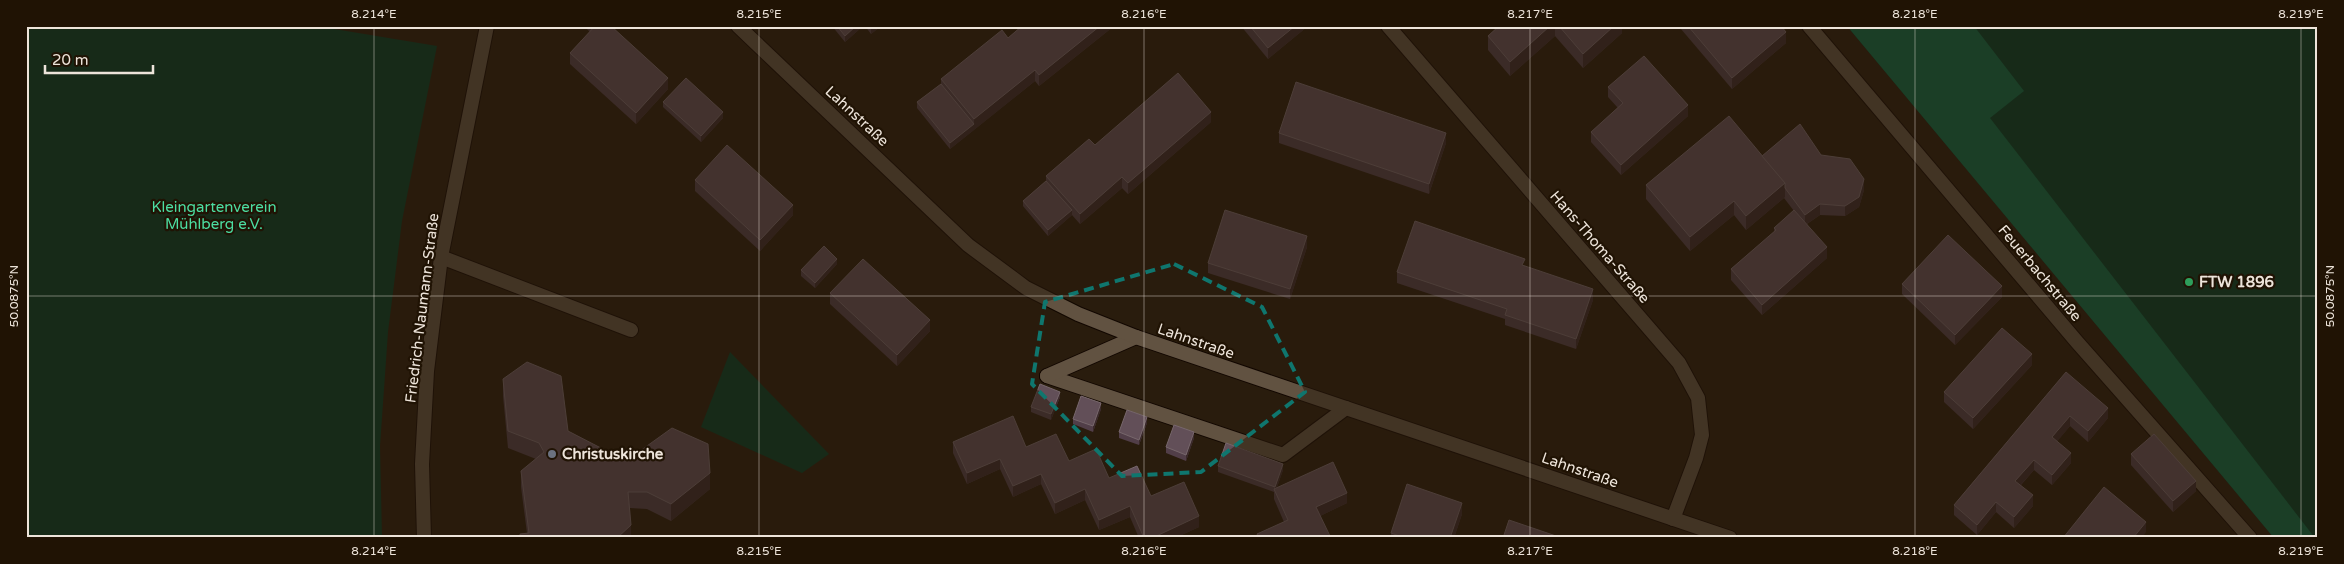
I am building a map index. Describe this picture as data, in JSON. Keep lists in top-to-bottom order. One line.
{"streets":{"street":["Lahnstraße","Hans-Thoma-Straße","Feuerbachstraße","Friedrich-Naumann-Straße"]},"crossings":[["Lahnstraße","Hans-Thoma-Straße"]],"parks":["Kleingartenverein Mühlberg e.V."],"places":["FTW 1896","Christuskirche"],"scale_bar":"20 m","coordinates":["8.214°E","8.215°E","8.216°E","8.217°E","8.218°E","8.219°E","50.0875°N"]}
